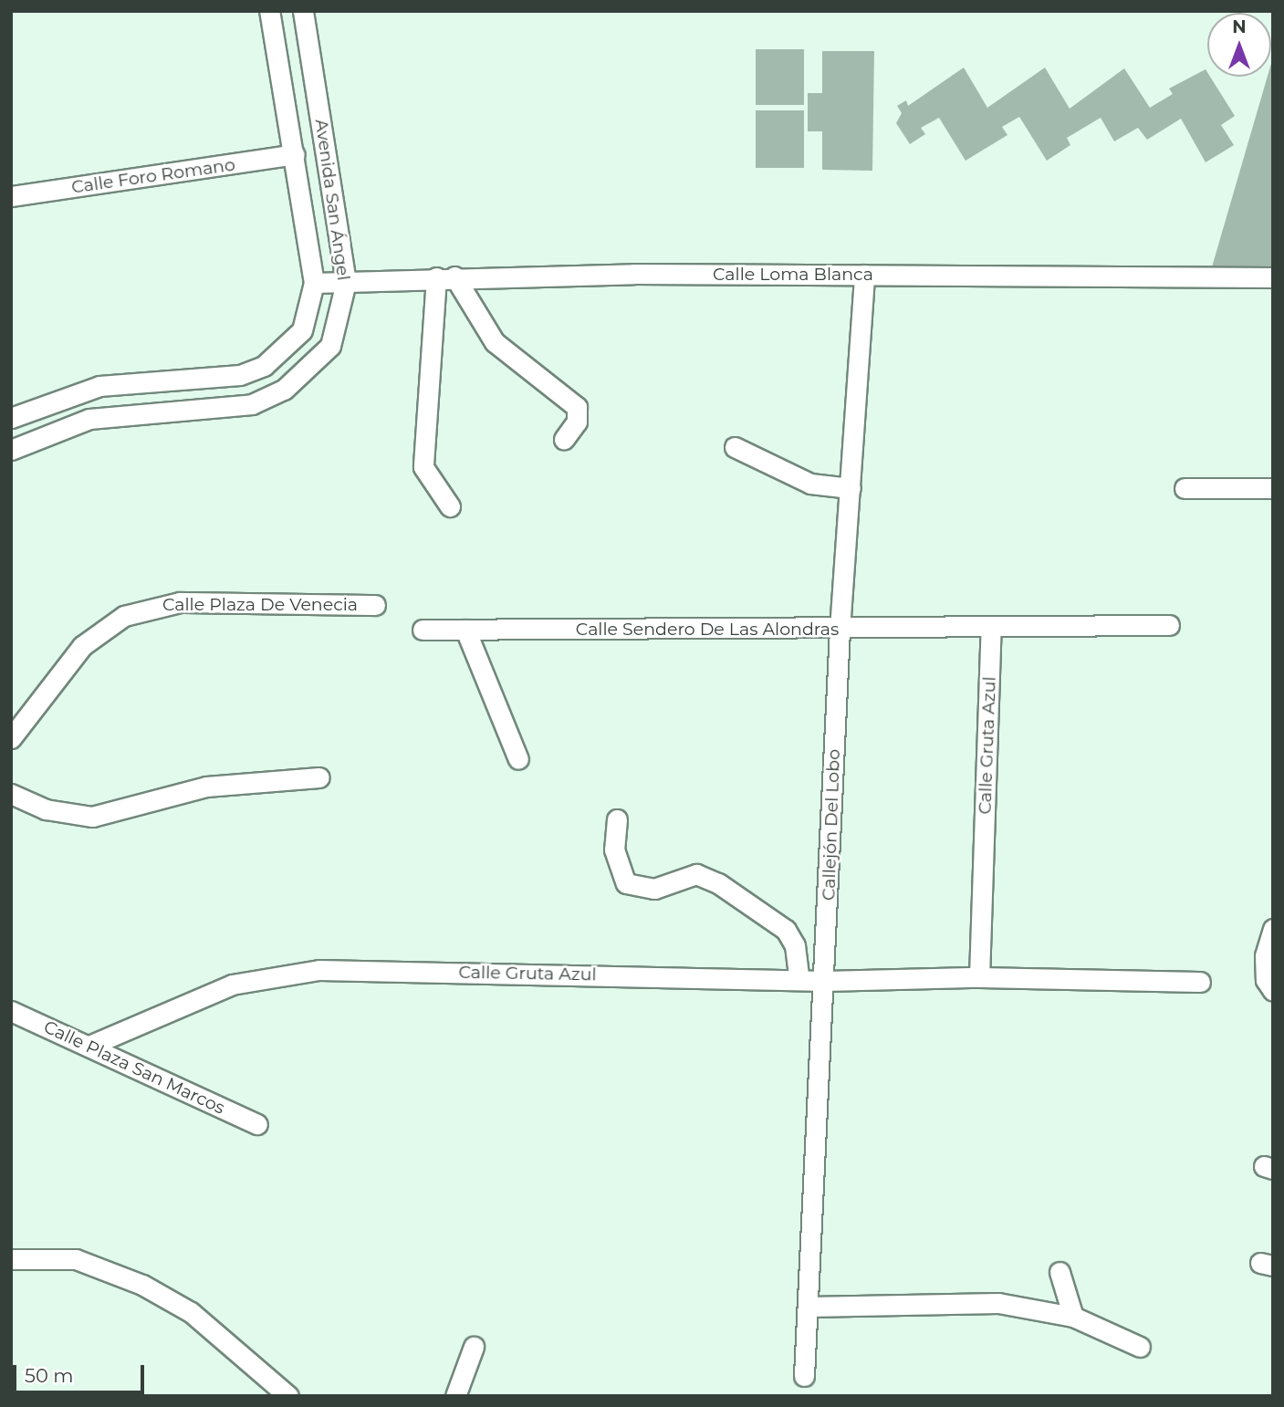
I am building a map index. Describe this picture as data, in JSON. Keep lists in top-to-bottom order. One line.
{"streets":{"street":["Calle Foro Romano","Avenida San Ángel","Calle Loma Blanca","Calle Plaza De Venecia","Calle Sendero De Las Alondras","Calle Gruta Azul","Callejón Del Lobo","Calle Plaza San Marcos"]},"crossings":[["Calle Foro Romano","Avenida San Ángel"],["Avenida San Ángel","Calle Loma Blanca"],["Calle Loma Blanca","Callejón Del Lobo"],["Calle Sendero De Las Alondras","Calle Gruta Azul"],["Calle Sendero De Las Alondras","Callejón Del Lobo"],["Calle Gruta Azul","Callejón Del Lobo"],["Calle Gruta Azul","Calle Plaza San Marcos"]],"scale_bar":"50 m","north":"top"}
